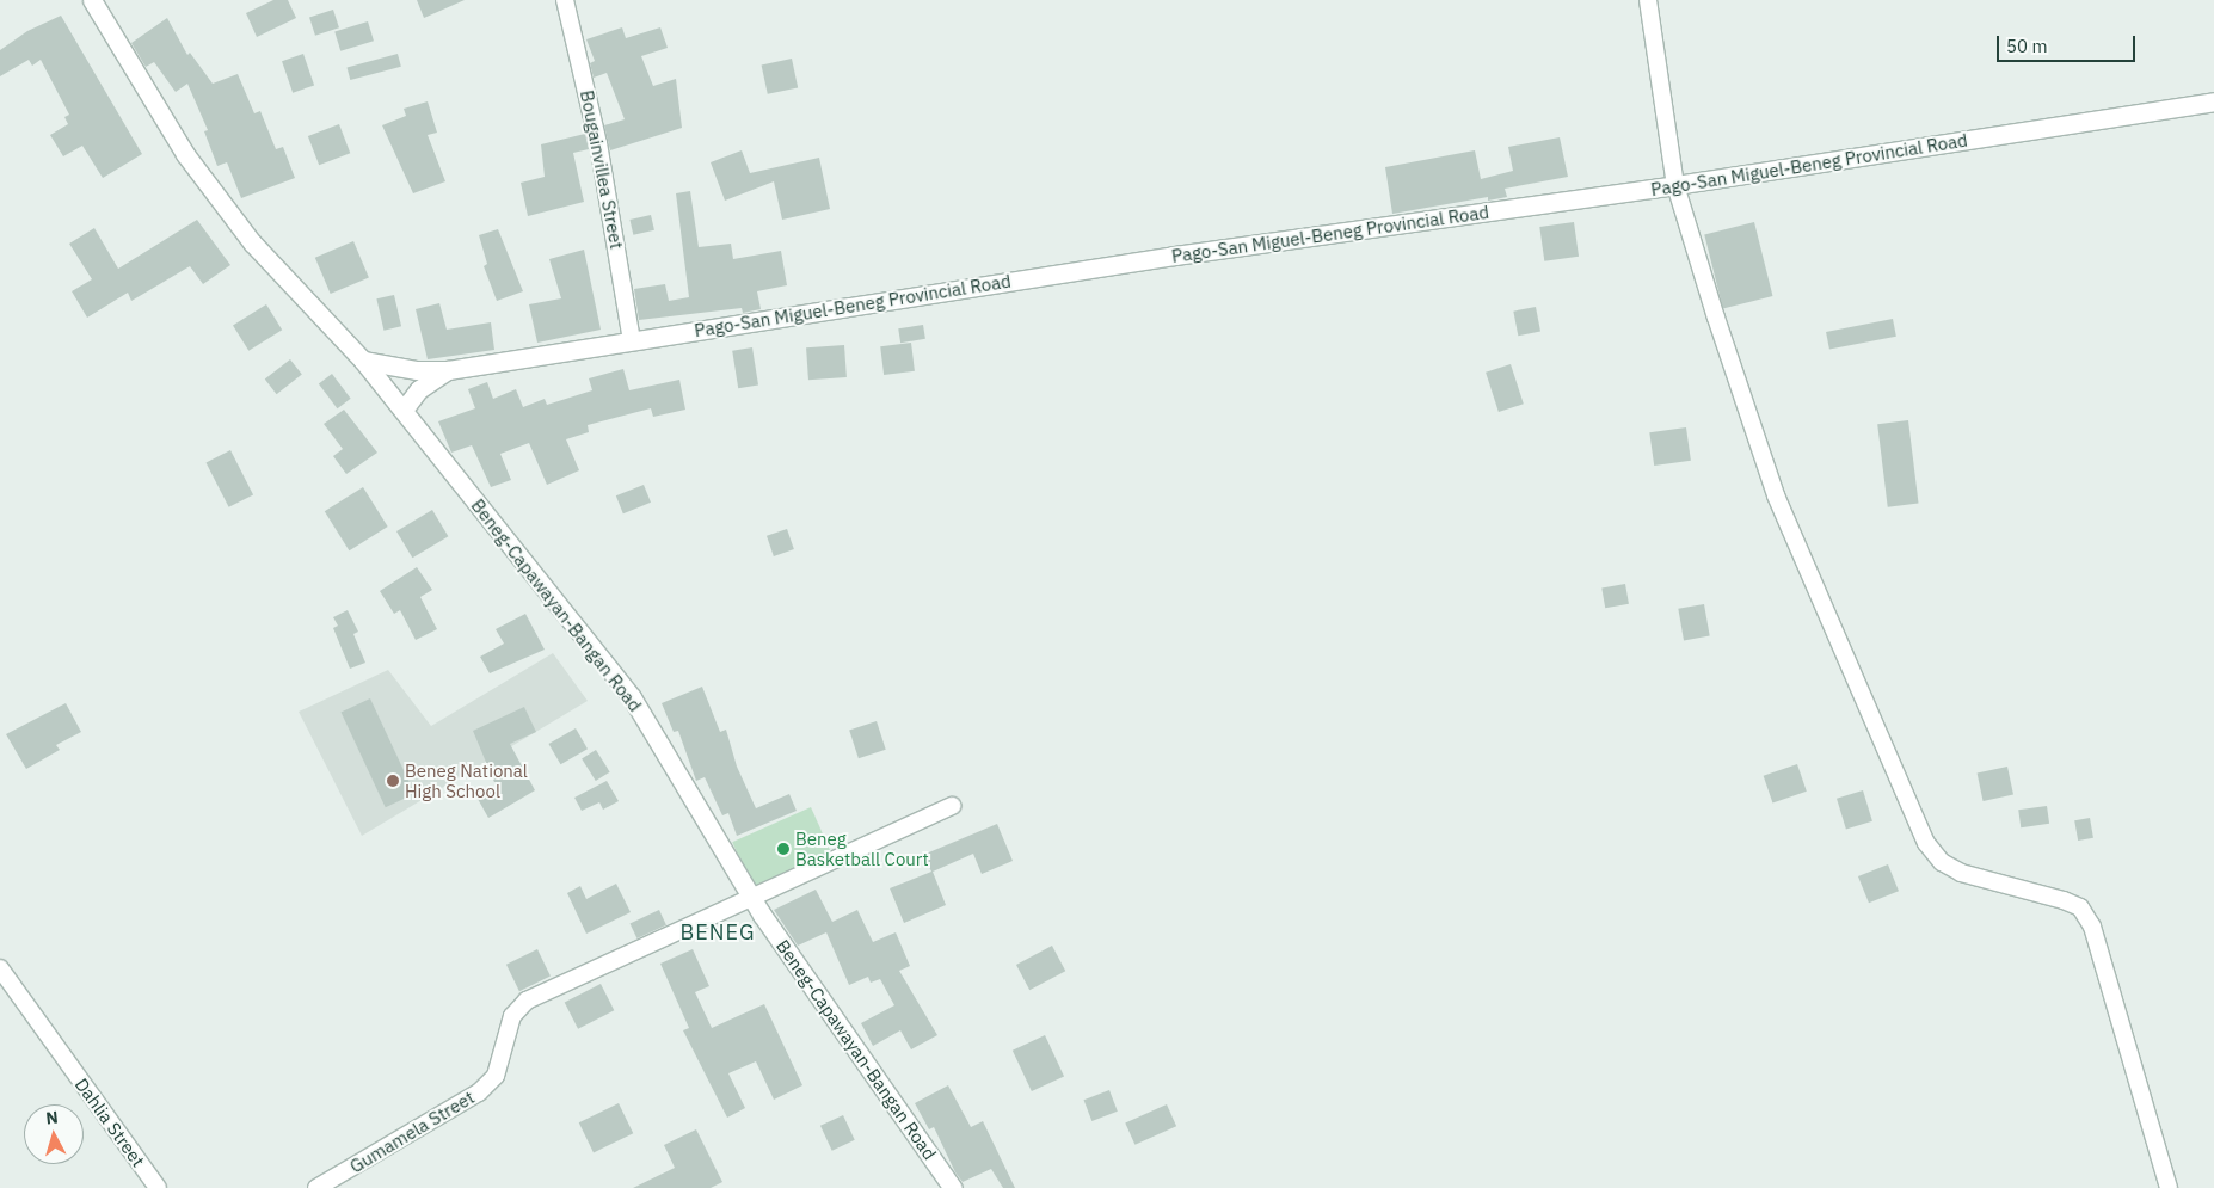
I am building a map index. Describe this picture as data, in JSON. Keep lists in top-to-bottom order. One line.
{"streets":{"main road":["Pago-San Miguel-Beneg Provincial Road","Beneg-Capawayan-Bangan Road"],"street":["Bougainvillea Street","Dahlia Street","Gumamela Street"]},"crossings":[["Pago-San Miguel-Beneg Provincial Road","Bougainvillea Street"],["Beneg-Capawayan-Bangan Road","Gumamela Street"]],"districts":["BENEG"],"places":["Beneg National High School","Beneg Basketball Court"],"scale_bar":"50 m","north":"top"}
